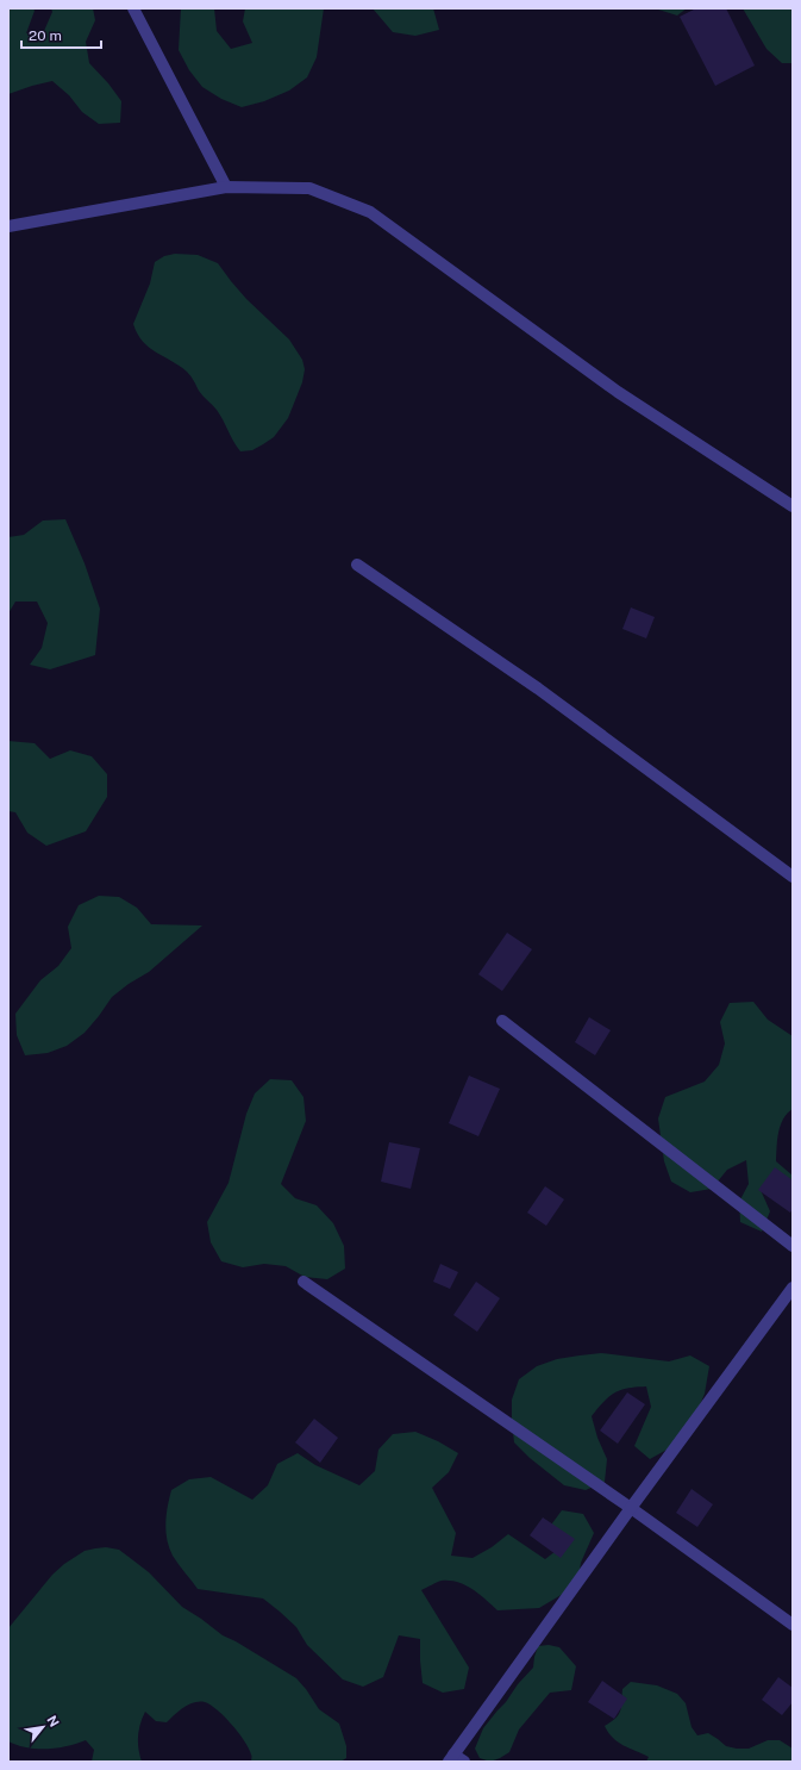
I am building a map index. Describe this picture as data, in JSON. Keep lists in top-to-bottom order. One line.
{"scale_bar":"20 m","north":"top right"}
